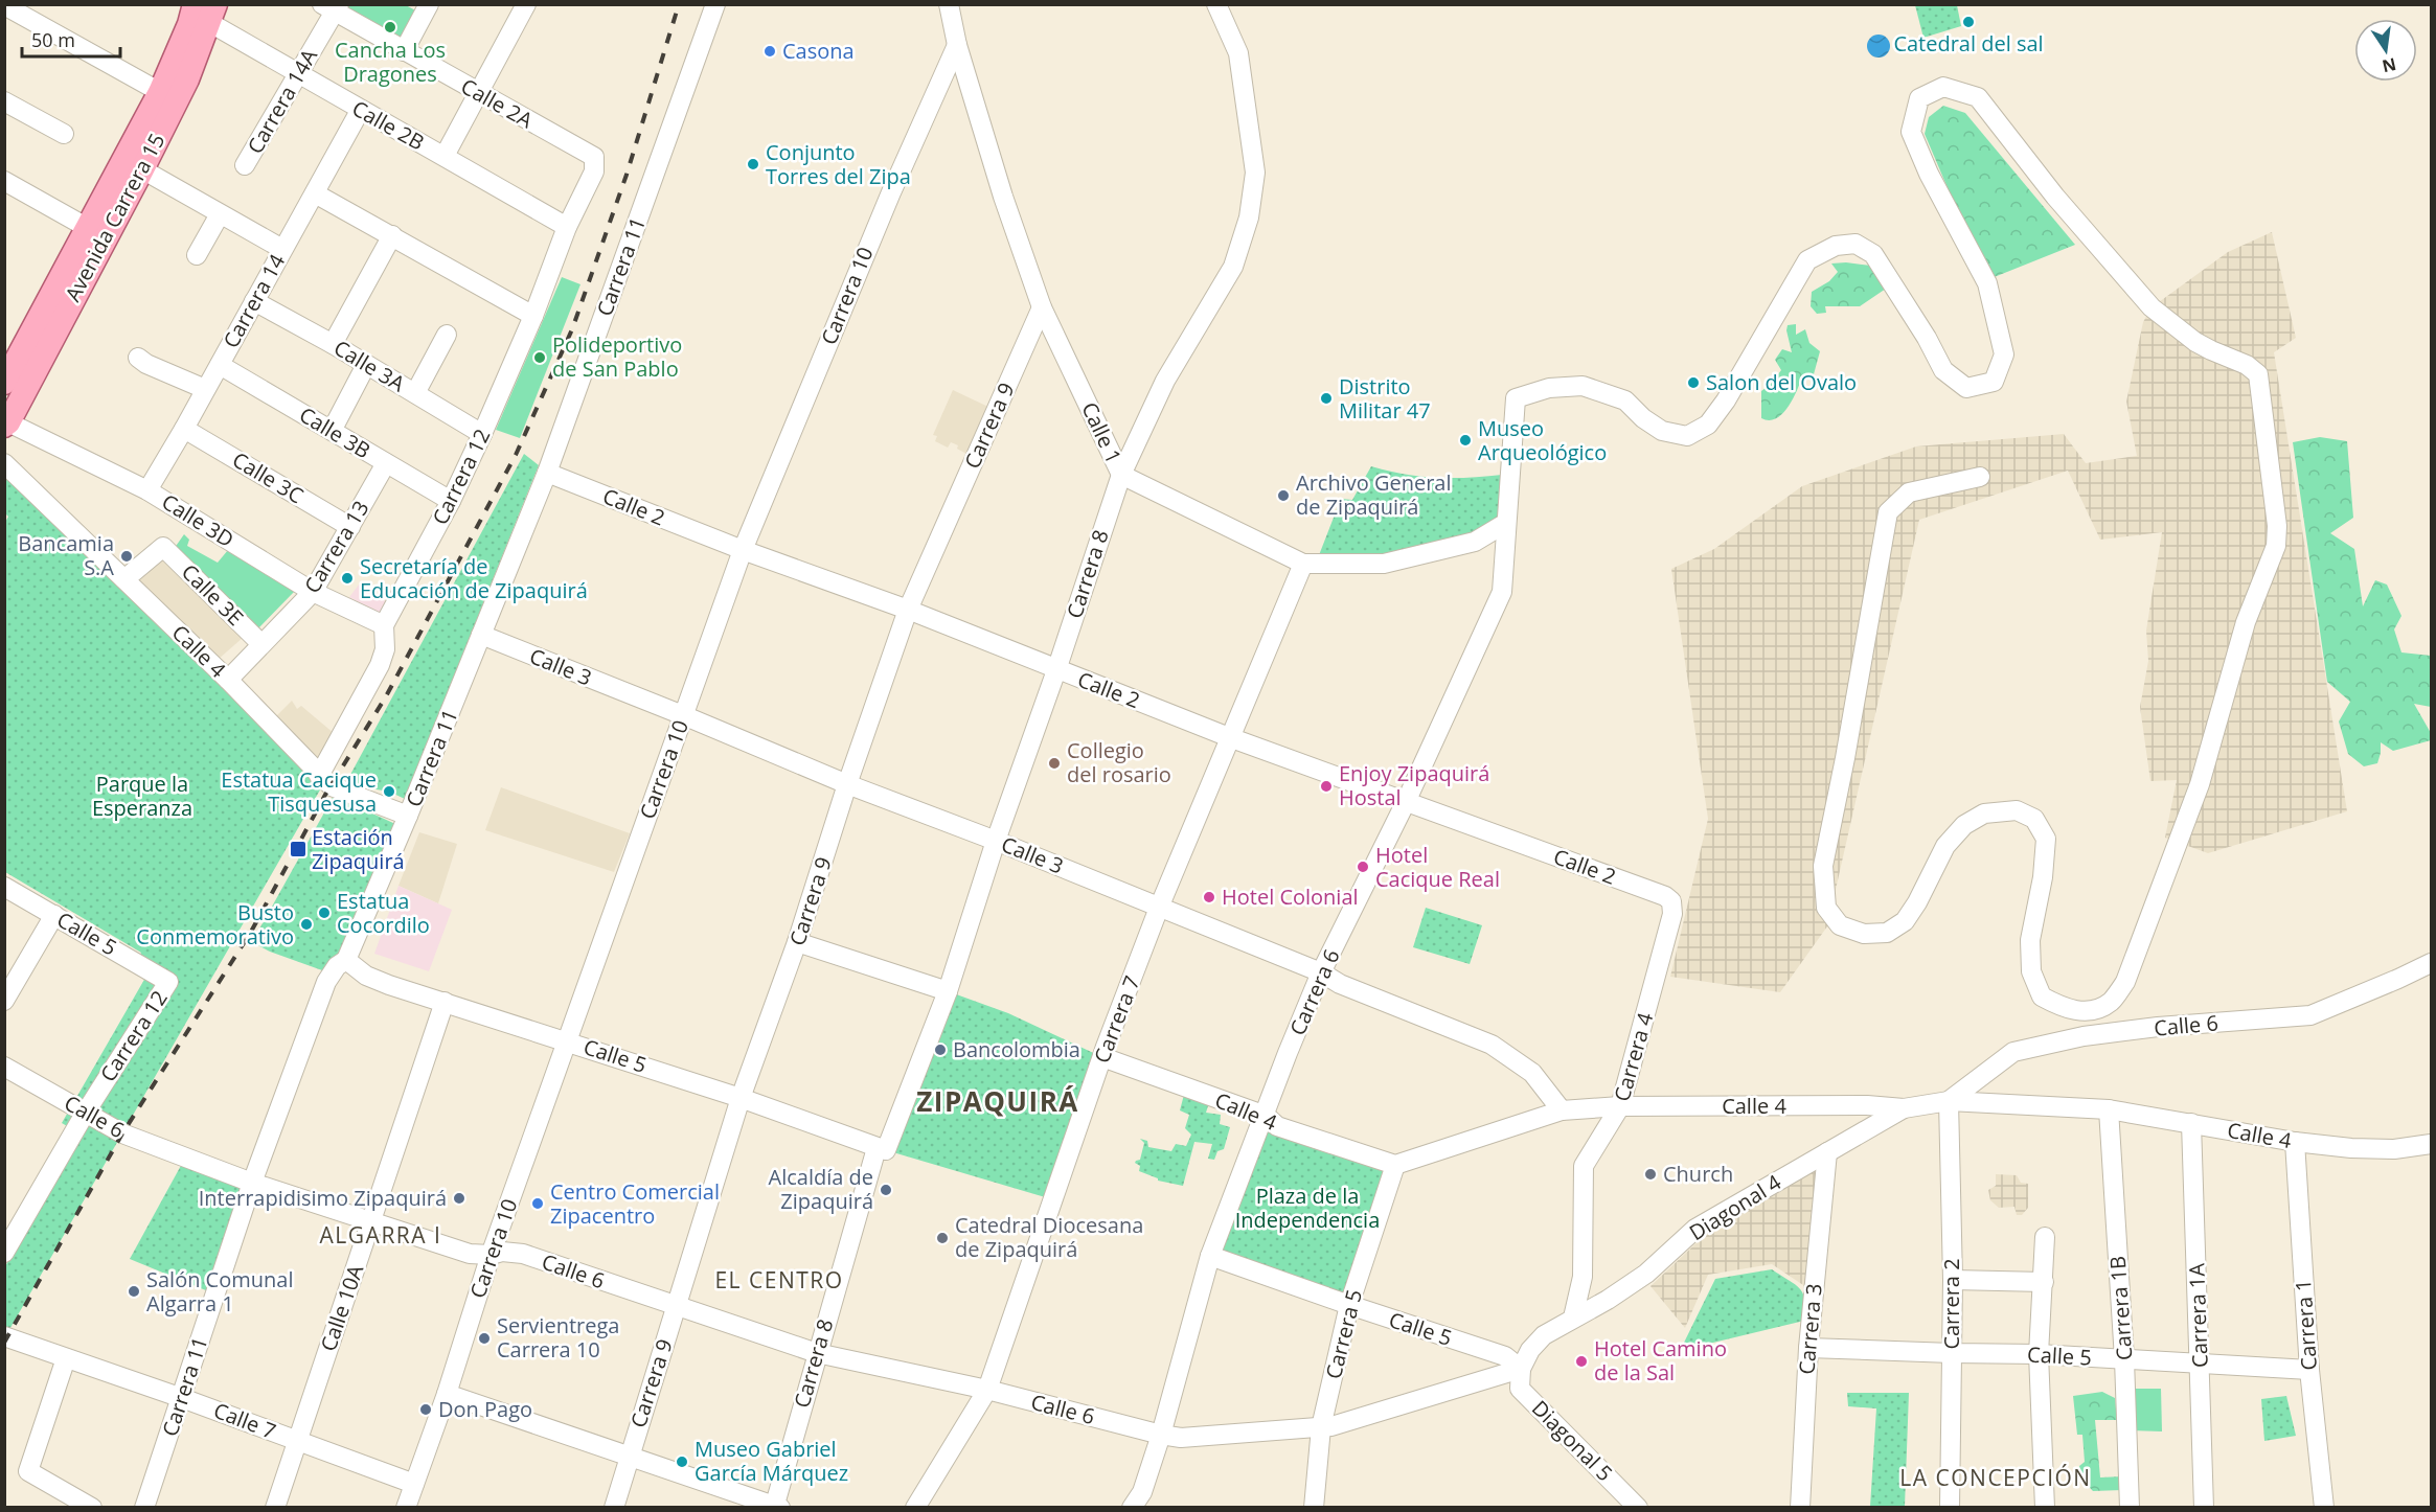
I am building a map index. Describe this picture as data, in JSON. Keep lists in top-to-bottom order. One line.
{"streets":{"main road":["Avenida Carrera 15"],"street":["Carrera 14A","Calle 2A","Calle 2B","Carrera 11","Carrera 10","Carrera 14","Calle 3A","Carrera 9","Calle 3B","Calle 1","Carrera 12","Calle 3C","Calle 2","Calle 3D","Carrera 13","Carrera 8","Calle 3E","Calle 4","Calle 3","Calle 5","Carrera 6","Carrera 7","Calle 6","Carrera 4","Diagonal 4","Carrera 2","Calle 10A","Carrera 1B","Carrera 1A","Carrera 1","Carrera 3","Carrera 5","Calle 7","Diagonal 5"]},"crossings":[["Carrera 14A","Calle 2A"],["Carrera 14A","Calle 2B"],["Calle 2A","Carrera 12"],["Calle 2B","Avenida Carrera 15"],["Calle 2B","Carrera 14"],["Calle 2B","Carrera 12"],["Avenida Carrera 15","Calle 3D"],["Carrera 11","Calle 2"],["Carrera 11","Calle 4"],["Carrera 11","Calle 3"],["Carrera 11","Calle 5"],["Carrera 11","Calle 6"],["Carrera 11","Calle 7"],["Carrera 10","Calle 1"],["Carrera 10","Calle 2"],["Carrera 10","Calle 3"],["Carrera 10","Calle 5"],["Carrera 10","Calle 6"],["Carrera 10","Calle 7"],["Carrera 14","Calle 3A"],["Carrera 14","Calle 3B"],["Carrera 14","Calle 3C"],["Carrera 14","Calle 3D"],["Calle 3A","Carrera 12"],["Carrera 9","Calle 1"],["Carrera 9","Calle 2"],["Carrera 9","Calle 3"],["Carrera 9","Calle 5"],["Carrera 9","Calle 6"],["Calle 3B","Carrera 12"],["Calle 3B","Carrera 13"],["Calle 1","Carrera 8"],["Calle 1","Carrera 6"],["Calle 1","Carrera 7"],["Carrera 12","Calle 3D"],["Carrera 12","Calle 4"],["Carrera 12","Calle 5"],["Carrera 12","Calle 6"],["Calle 3C","Carrera 13"],["Calle 2","Carrera 8"],["Calle 2","Carrera 6"],["Calle 2","Carrera 7"],["Calle 2","Carrera 4"],["Calle 3D","Carrera 13"],["Carrera 13","Calle 3E"],["Carrera 13","Calle 4"],["Carrera 8","Calle 3"],["Carrera 8","Calle 5"],["Carrera 8","Calle 6"],["Calle 3E","Calle 4"],["Calle 4","Calle 3"],["Calle 4","Carrera 6"],["Calle 4","Carrera 7"],["Calle 4","Calle 6"],["Calle 4","Carrera 4"],["Calle 4","Diagonal 4"],["Calle 4","Carrera 2"],["Calle 4","Carrera 1B"],["Calle 4","Carrera 1A"],["Calle 4","Carrera 1"],["Calle 4","Carrera 5"],["Calle 3","Carrera 6"],["Calle 3","Carrera 7"],["Calle 5","Carrera 6"],["Calle 5","Calle 6"],["Calle 5","Carrera 2"],["Calle 5","Calle 10A"],["Calle 5","Carrera 1B"],["Calle 5","Carrera 1A"],["Calle 5","Carrera 1"],["Calle 5","Carrera 3"],["Calle 5","Carrera 5"],["Calle 5","Diagonal 5"],["Carrera 6","Calle 6"],["Carrera 7","Calle 6"],["Calle 6","Carrera 2"],["Calle 6","Calle 10A"],["Calle 6","Carrera 5"],["Calle 6","Diagonal 5"],["Carrera 4","Diagonal 4"],["Diagonal 4","Carrera 3"],["Calle 10A","Calle 7"]],"districts":["ZIPAQUIRÁ","ALGARRA I","EL CENTRO","LA CONCEPCIÓN"],"parks":["Parque la Esperanza","Plaza de la Independencia"],"places":{"other":["Catedral del sal","Cancha Los Dragones","Casona","Conjunto Torres del Zipa","Polideportivo de San Pablo","Salon del Ovalo","Distrito Militar 47","Museo Arqueológico","Archivo General de Zipaquirá","Bancamia S.A","Secretaría de Educación de Zipaquirá","Collegio del rosario","Enjoy Zipaquirá Hostal","Estatua Cacique Tisquesusa","Hotel Cacique Real","Hotel Colonial","Estatua Cocordilo","Busto Conmemorativo","Bancolombia","Church","Alcaldía de Zipaquirá","Interrapidisimo Zipaquirá","Centro Comercial Zipacentro","Catedral Diocesana de Zipaquirá","Salón Comunal Algarra 1","Servientrega Carrera 10","Hotel Camino de la Sal","Don Pago","Museo Gabriel García Márquez"],"transit":["Estación Zipaquirá"]},"scale_bar":"50 m","north":"bottom"}
